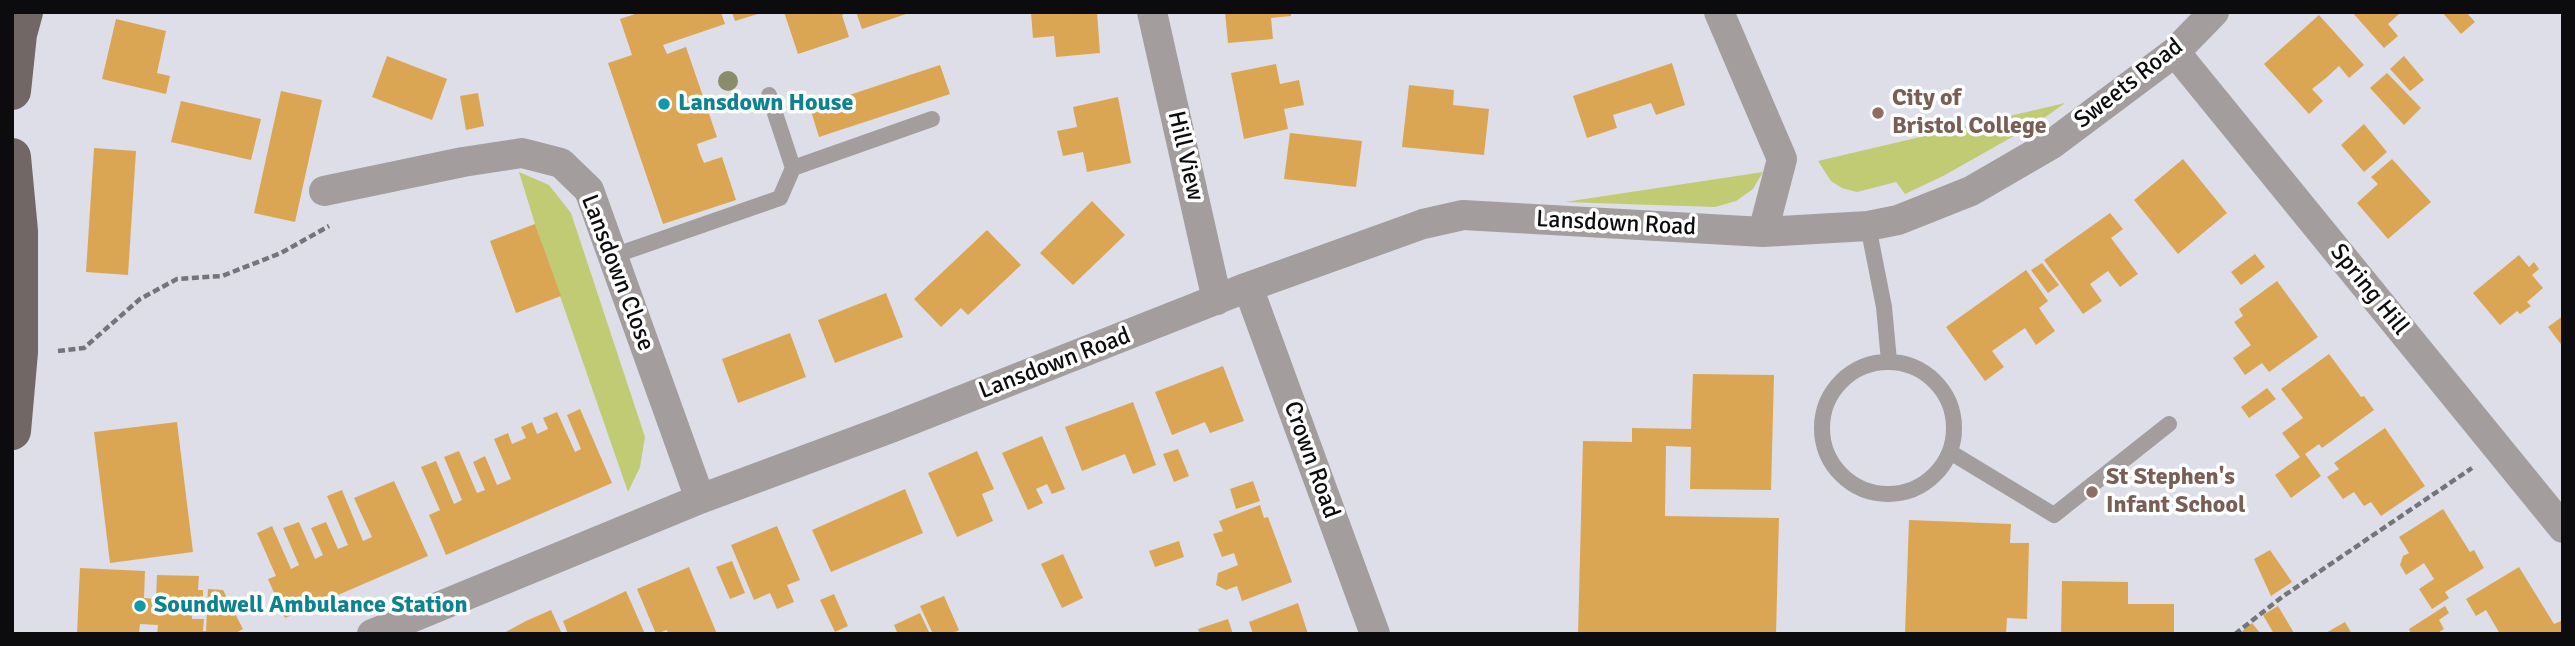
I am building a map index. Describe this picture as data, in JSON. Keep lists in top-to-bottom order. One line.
{"streets":{"street":["Sweets Road","Hill View","Lansdown Road","Lansdown Close","Spring Hill","Crown Road"]},"crossings":[["Sweets Road","Lansdown Road"],["Sweets Road","Spring Hill"],["Hill View","Lansdown Road"],["Lansdown Road","Lansdown Close"],["Lansdown Road","Crown Road"]],"places":["Lansdown House","City of Bristol College","St Stephen's Infant School","Soundwell Ambulance Station"]}
